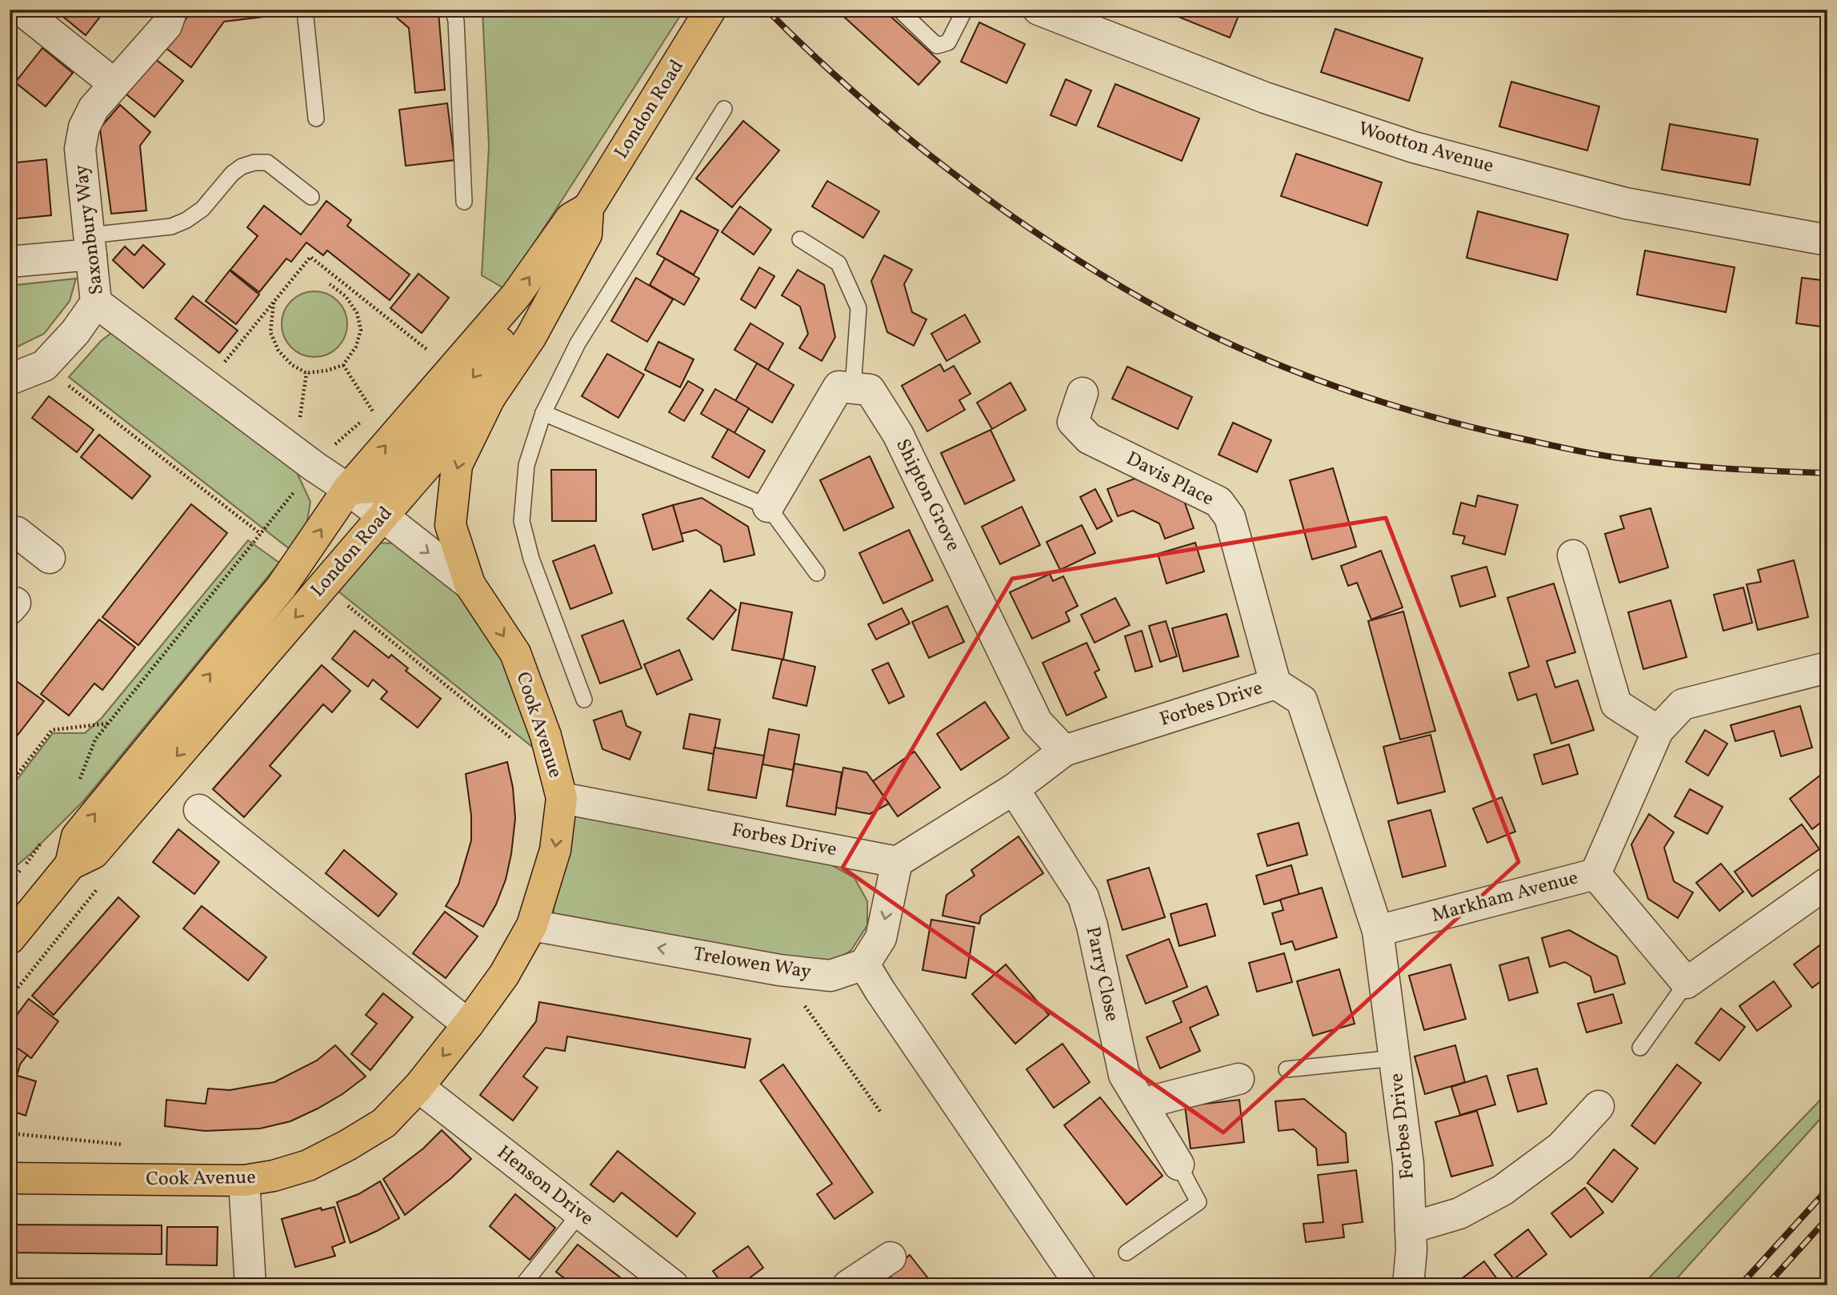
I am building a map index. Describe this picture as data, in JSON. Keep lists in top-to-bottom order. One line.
{"streets":{"main road":["London Road","Cook Avenue"],"street":["Wootton Avenue","Saxonbury Way","Davis Place","Shipton Grove","Forbes Drive","Markham Avenue","Trelowen Way","Parry Close","Henson Drive"]},"crossings":[["London Road","Saxonbury Way"],["London Road","Cook Avenue"],["Saxonbury Way","Cook Avenue"],["Davis Place","Forbes Drive"],["Shipton Grove","Forbes Drive"],["Forbes Drive","Cook Avenue"],["Forbes Drive","Markham Avenue"],["Forbes Drive","Parry Close"],["Cook Avenue","Trelowen Way"],["Cook Avenue","Henson Drive"]],"one_way":["Cook Avenue","Trelowen Way"]}
